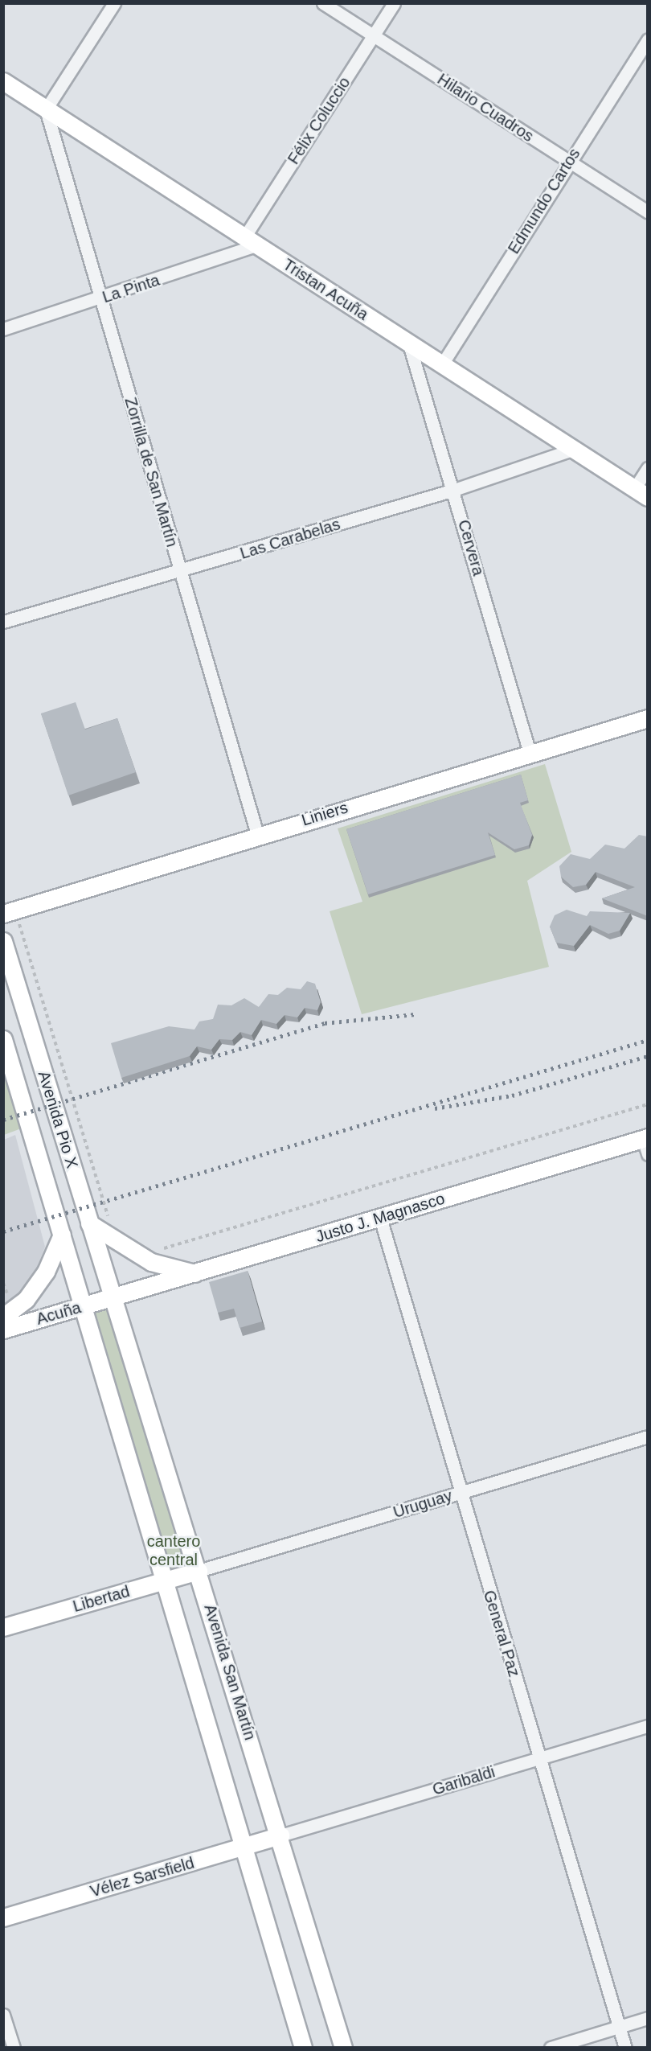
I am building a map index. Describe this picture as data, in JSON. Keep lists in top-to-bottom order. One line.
{"streets":{"main road":["Tristan Acuña","Liniers","Avenida Pio X","Justo J. Magnasco","Acuña","Libertad","Avenida San Martín","Vélez Sarsfield"],"street":["Hilario Cuadros","Félix Coluccio","Edmundo Cartos","La Pinta","Zorrilla de San Martín","Las Carabelas","Cervera","Uruguay","General Paz","Garibaldi"]},"crossings":[["Hilario Cuadros","Félix Coluccio"],["Hilario Cuadros","Edmundo Cartos"],["Félix Coluccio","La Pinta"],["Félix Coluccio","Tristan Acuña"],["Edmundo Cartos","Tristan Acuña"],["La Pinta","Tristan Acuña"],["La Pinta","Zorrilla de San Martín"],["Tristan Acuña","Zorrilla de San Martín"],["Tristan Acuña","Las Carabelas"],["Tristan Acuña","Cervera"],["Zorrilla de San Martín","Las Carabelas"],["Zorrilla de San Martín","Liniers"],["Las Carabelas","Cervera"],["Cervera","Liniers"],["Avenida Pio X","Justo J. Magnasco"],["Avenida Pio X","Acuña"],["Avenida Pio X","Avenida San Martín"],["Justo J. Magnasco","Acuña"],["Justo J. Magnasco","General Paz"],["Justo J. Magnasco","Avenida San Martín"],["Acuña","Avenida San Martín"],["Uruguay","Libertad"],["Uruguay","General Paz"],["Uruguay","Avenida San Martín"],["Libertad","Avenida San Martín"],["General Paz","Garibaldi"],["Avenida San Martín","Garibaldi"],["Avenida San Martín","Vélez Sarsfield"],["Garibaldi","Vélez Sarsfield"]],"parks":["cantero central"]}
